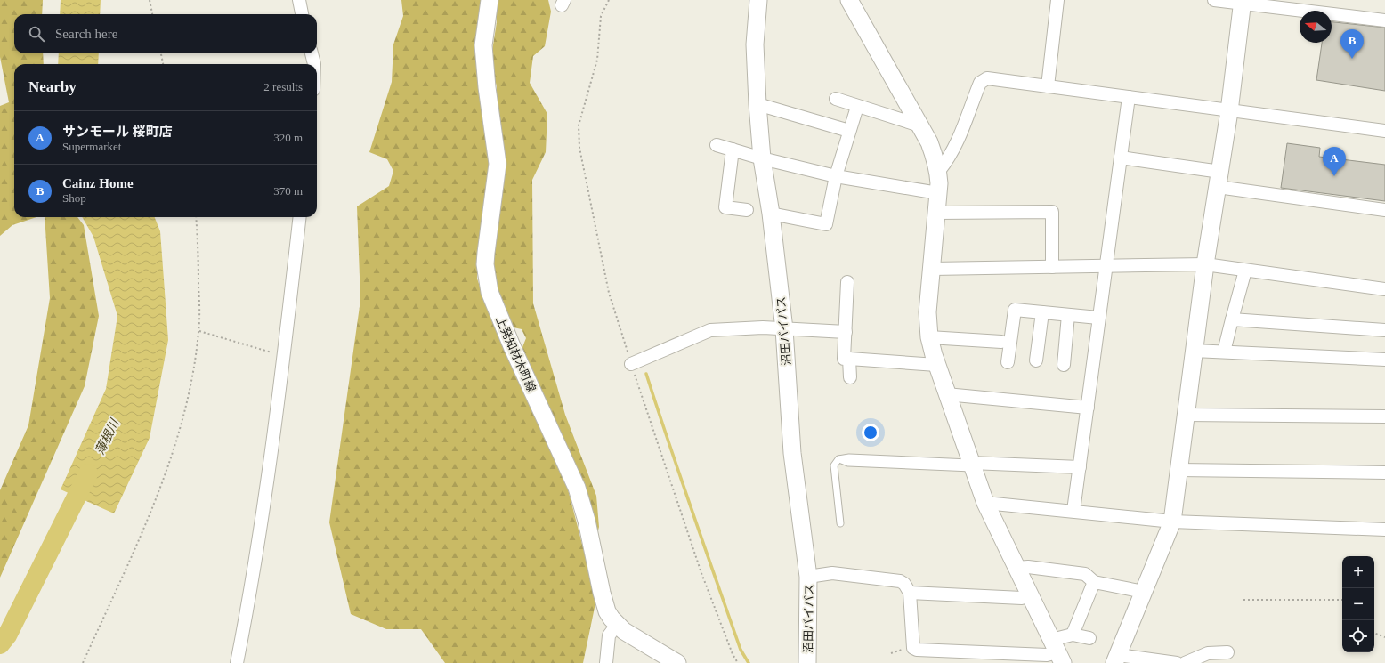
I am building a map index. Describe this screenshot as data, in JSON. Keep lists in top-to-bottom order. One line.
{"streets":{"street":["沼田バイパス","上発知材木町線"]},"water":["薄根川"],"north":"left","page":{"search":"Search here","pins":["B","A"],"heading":["Nearby","2 results"],"list":[{"mark":"A","name":"サンモール 桜町店","note":"Supermarket","value":"320 m"},{"mark":"B","name":"Cainz Home","note":"Shop","value":"370 m"}],"map_buttons":["+","−"]}}
